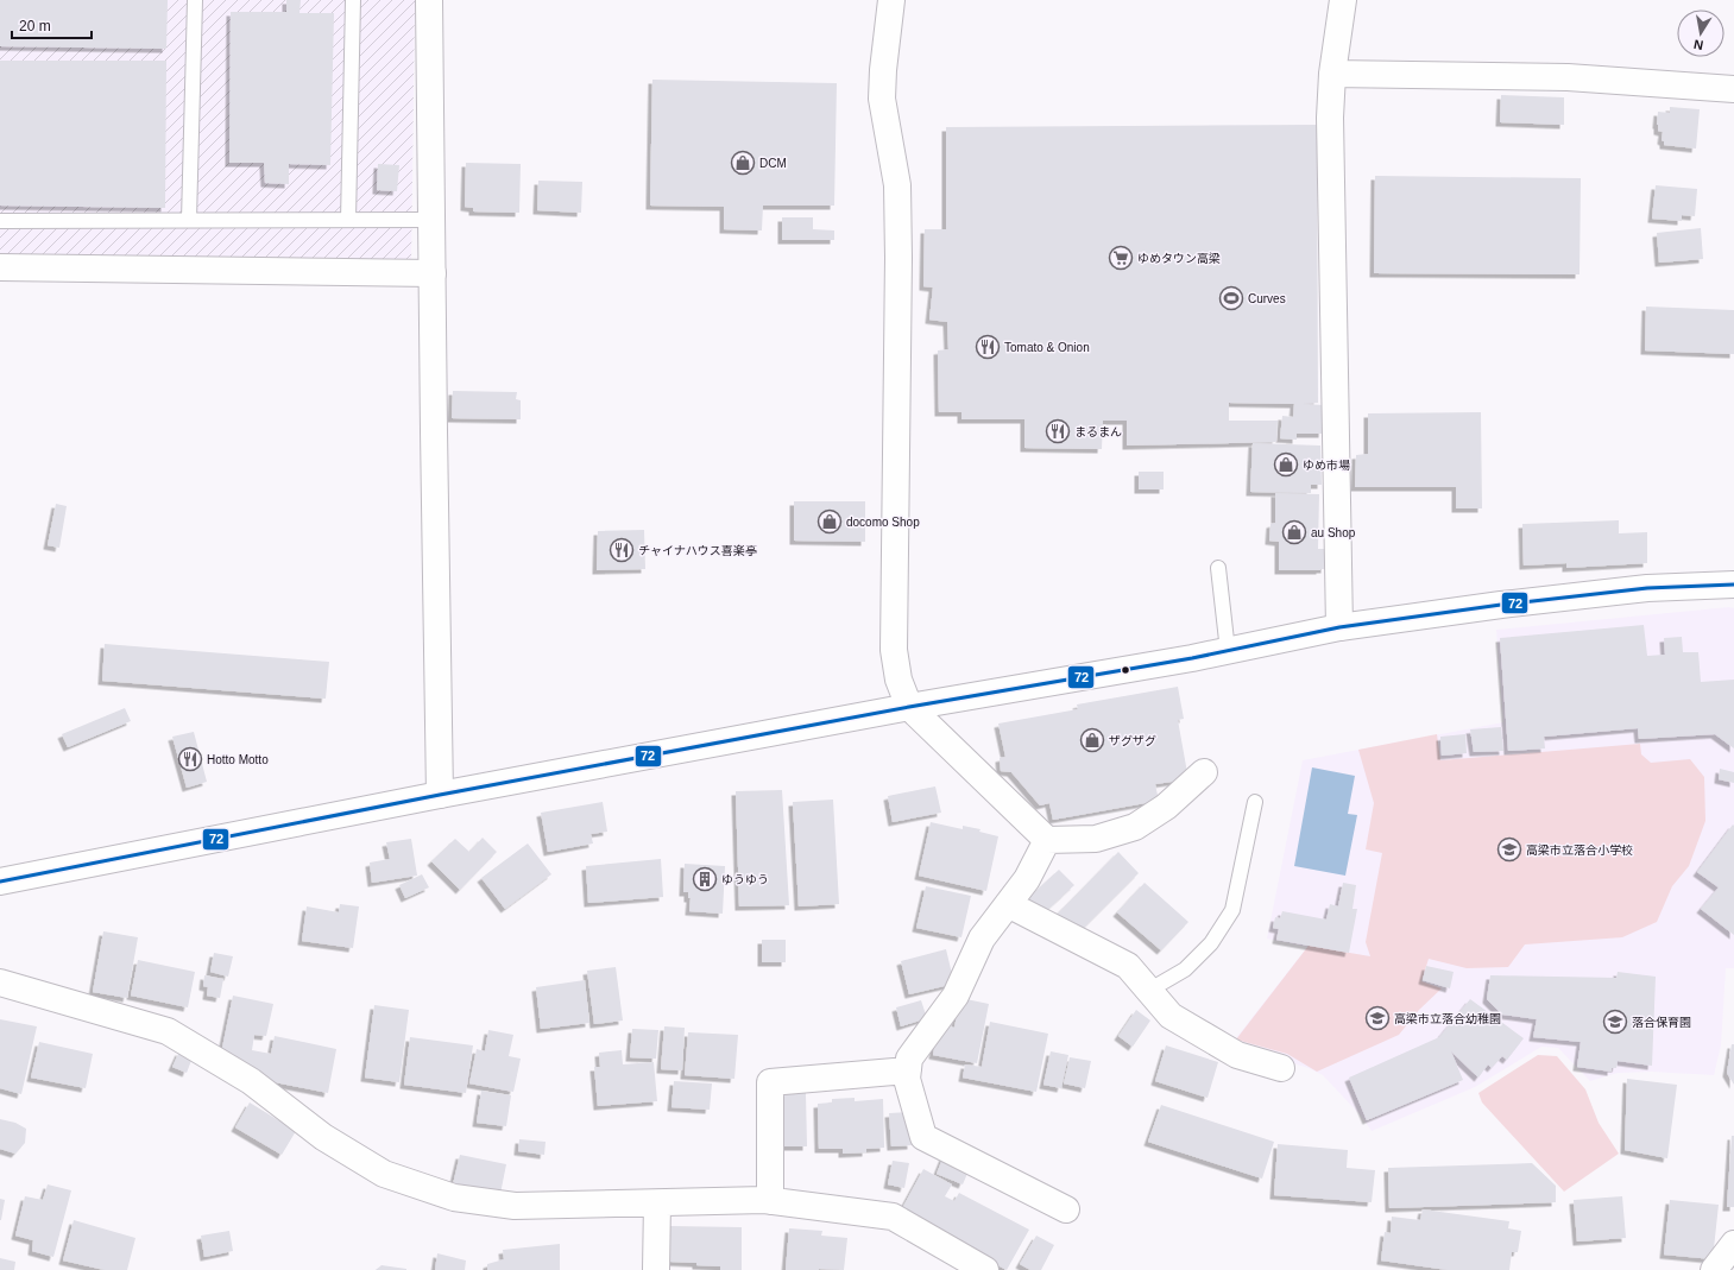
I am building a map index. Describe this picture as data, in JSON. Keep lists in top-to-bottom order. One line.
{"places":{"shop":["DCM","ゆめ市場","docomo Shop","au Shop","ザグザグ"],"supermarket":["ゆめタウン高梁"],"sports":["Curves"],"restaurant":["Tomato & Onion","まるまん","チャイナハウス喜楽亭","Hotto Motto"],"school or university":["高梁市立落合小学校","高梁市立落合幼稚園","落合保育園"],"building":["ゆうゆう"]},"lines":["transit line 72"],"scale_bar":"20 m","north":"bottom"}
